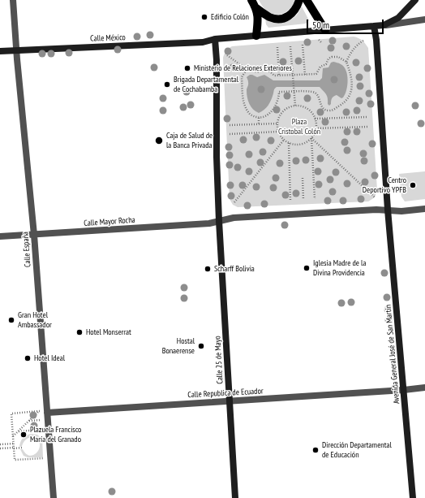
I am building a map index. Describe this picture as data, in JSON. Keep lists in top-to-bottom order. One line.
{"streets":{"main road":["Calle México","Avenida General José de San Martín","Calle 25 de Mayo"],"street":["Calle Mayor Rocha","Calle España","Calle Republica de Ecuador"]},"crossings":[["Calle México","Calle España"],["Calle Mayor Rocha","Calle España"],["Calle Mayor Rocha","Calle 25 de Mayo"],["Calle España","Calle Republica de Ecuador"],["Avenida General José de San Martín","Calle Republica de Ecuador"],["Calle 25 de Mayo","Calle Republica de Ecuador"]],"parks":["Plaza Cristobal Colón"],"places":["Edificio Colón","Ministerio de Relaciones Exteriores","Brigada Departamental de Cochabamba","Caja de Salud de la Banca Privada","Centro Deportivo YPFB","Iglesia Madre de la Divina Providencia","Scharff Bolivia","Gran Hotel Ambassador","Hotel Monserrat","Hostal Bonaerense","Hotel Ideal","Plazuela Francisco María del Granado","Dirección Departamental de Educación"],"scale_bar":"50 m"}
